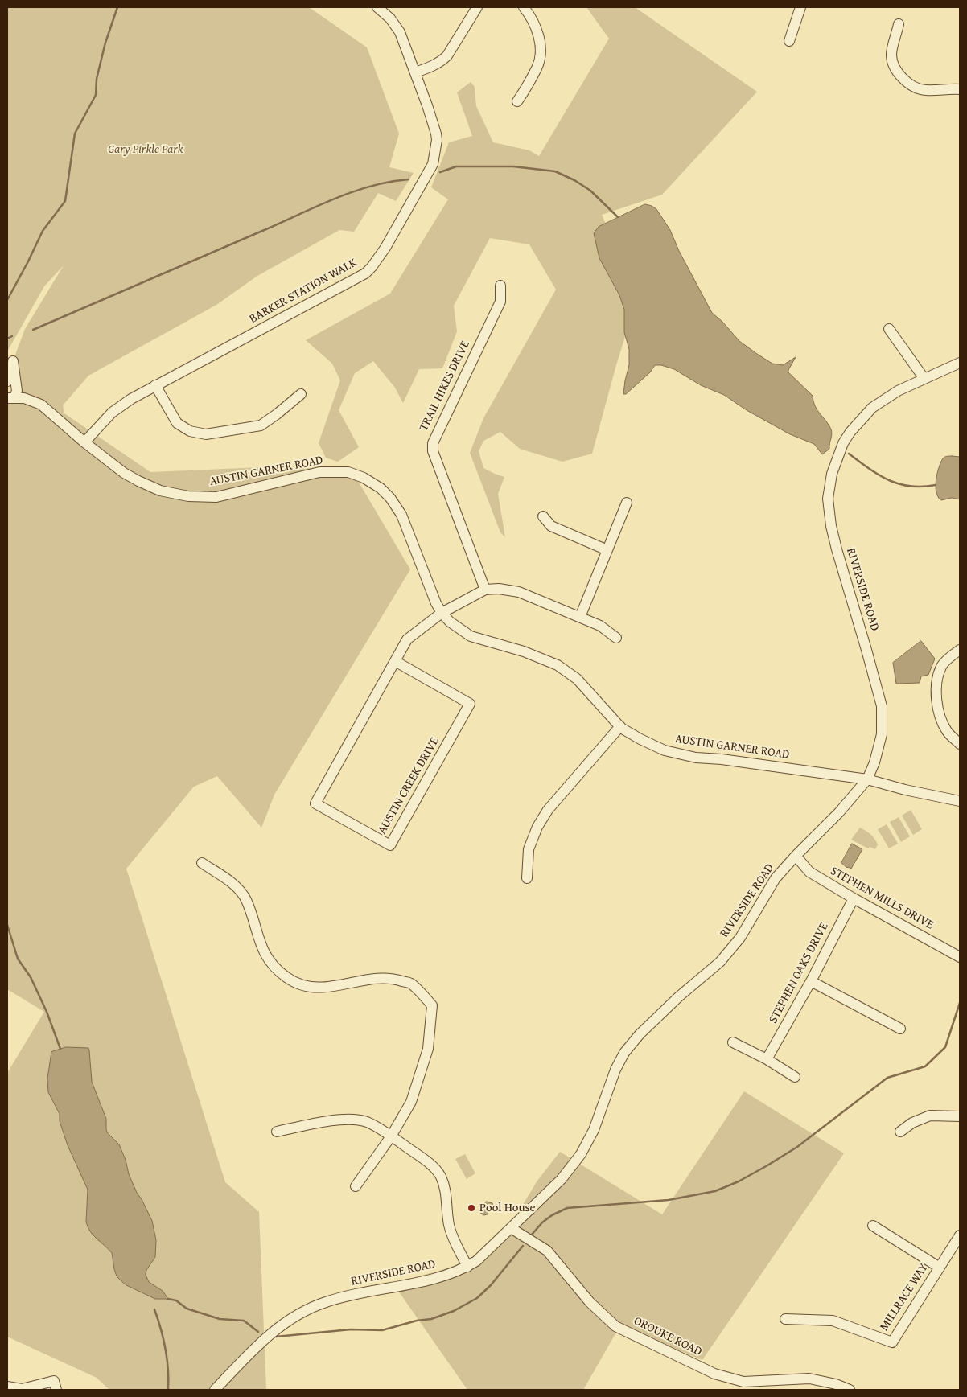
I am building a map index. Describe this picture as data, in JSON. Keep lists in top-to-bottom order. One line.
{"streets":{"street":["BARKER STATION WALK","TRAIL HIKES DRIVE","AUSTIN GARNER ROAD","RIVERSIDE ROAD","AUSTIN CREEK DRIVE","STEPHEN MILLS DRIVE","STEPHEN OAKS DRIVE","MILLRACE WAY","OROUKE ROAD"]},"crossings":[["BARKER STATION WALK","AUSTIN GARNER ROAD"],["TRAIL HIKES DRIVE","AUSTIN CREEK DRIVE"],["AUSTIN GARNER ROAD","RIVERSIDE ROAD"],["AUSTIN GARNER ROAD","AUSTIN CREEK DRIVE"],["RIVERSIDE ROAD","STEPHEN MILLS DRIVE"],["RIVERSIDE ROAD","OROUKE ROAD"],["STEPHEN MILLS DRIVE","STEPHEN OAKS DRIVE"]],"parks":["Gary Pirkle Park"],"places":["Pool House"]}
